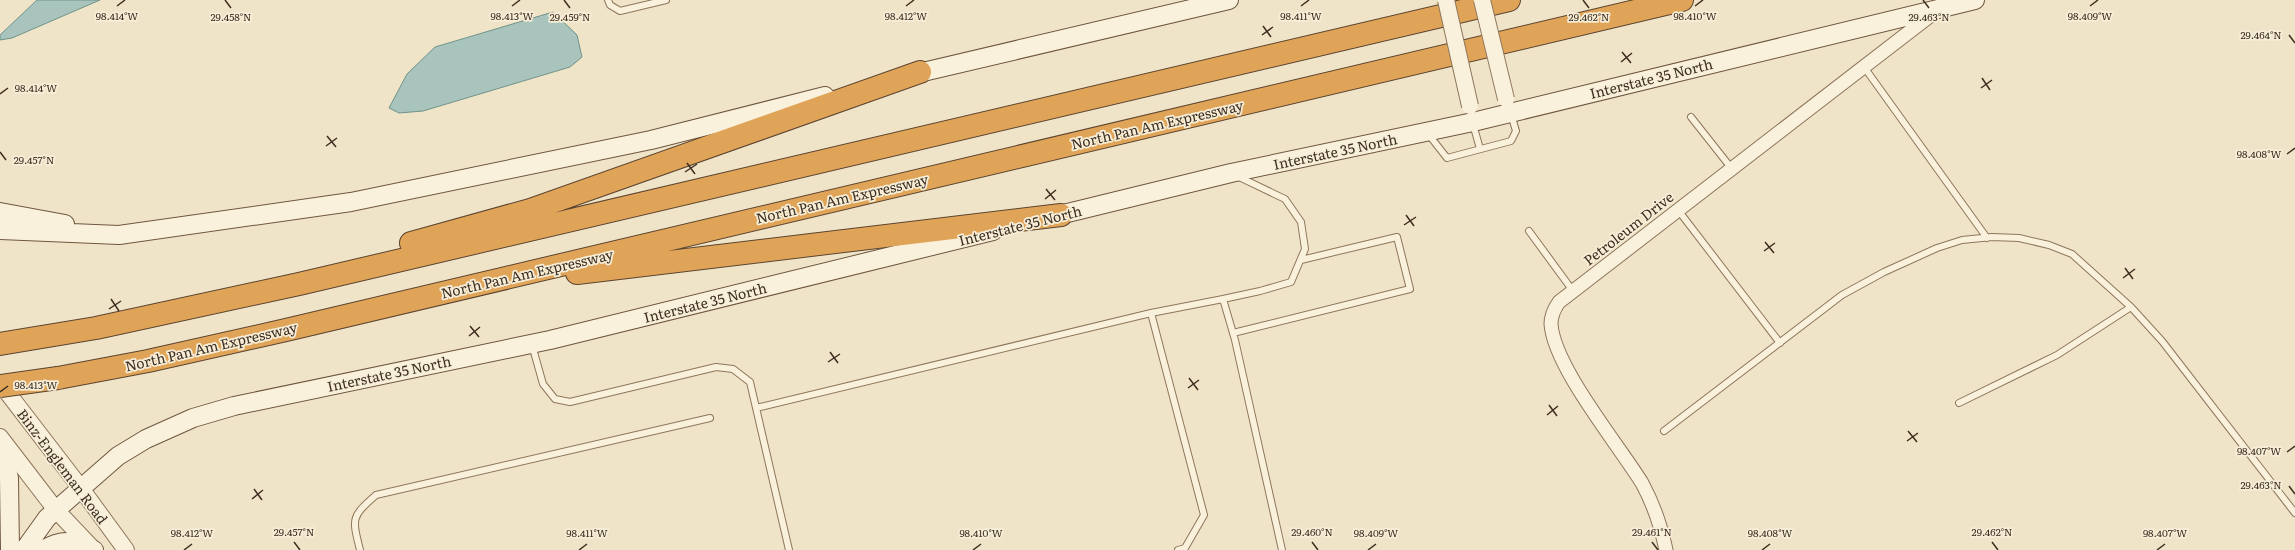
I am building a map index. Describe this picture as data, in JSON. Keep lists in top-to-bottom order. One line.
{"streets":{"highway":["North Pan Am Expressway"],"main road":["Interstate 35 North"],"street":["Petroleum Drive","Binz-Engleman Road"]},"crossings":[["Interstate 35 North","Petroleum Drive"],["Interstate 35 North","Binz-Engleman Road"]],"coordinates":["98.414°W","98.413°W","98.412°W","98.411°W","98.410°W","98.409°W","29.458°N","29.459°N","29.462°N","29.463°N","29.464°N","98.408°W","29.457°N","98.407°W","29.460°N","29.461°N"]}
